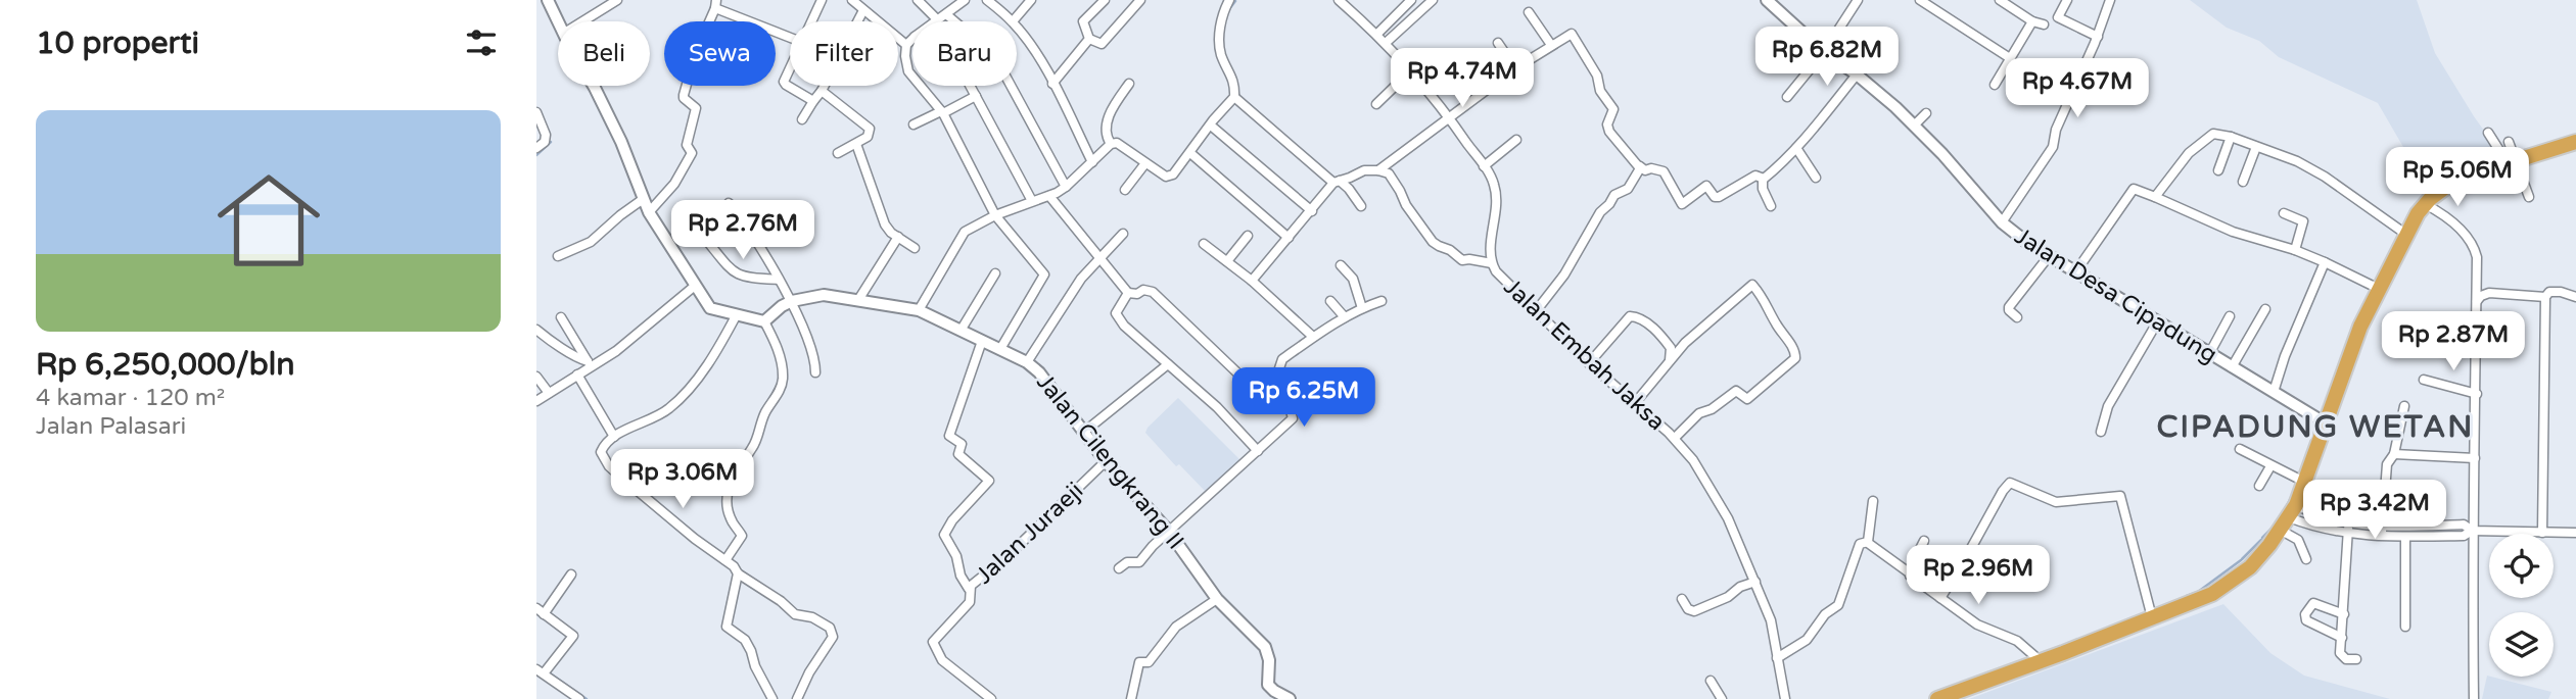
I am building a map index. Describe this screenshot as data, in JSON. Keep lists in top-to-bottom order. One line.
{"streets":{"street":["Jalan Desa Cipadung","Jalan Embah Jaksa","Jalan Cilengkrang II","Jalan Juraeji"]},"crossings":[["Jalan Cilengkrang II","Jalan Juraeji"]],"districts":["CIPADUNG WETAN"],"page":{"heading":"10 properti","chip":["Beli","Sewa","Filter","Baru"],"price":["Rp 6.82M","Rp 4.74M","Rp 4.67M","Rp 5.06M","Rp 2.76M","Rp 2.87M","Rp 6.25M","Rp 3.06M","Rp 3.42M","Rp 2.96M"],"list":[{"name":"Rp 6,250,000/bln","note":"4 kamar · 120 m² · Jalan Palasari"}]}}
